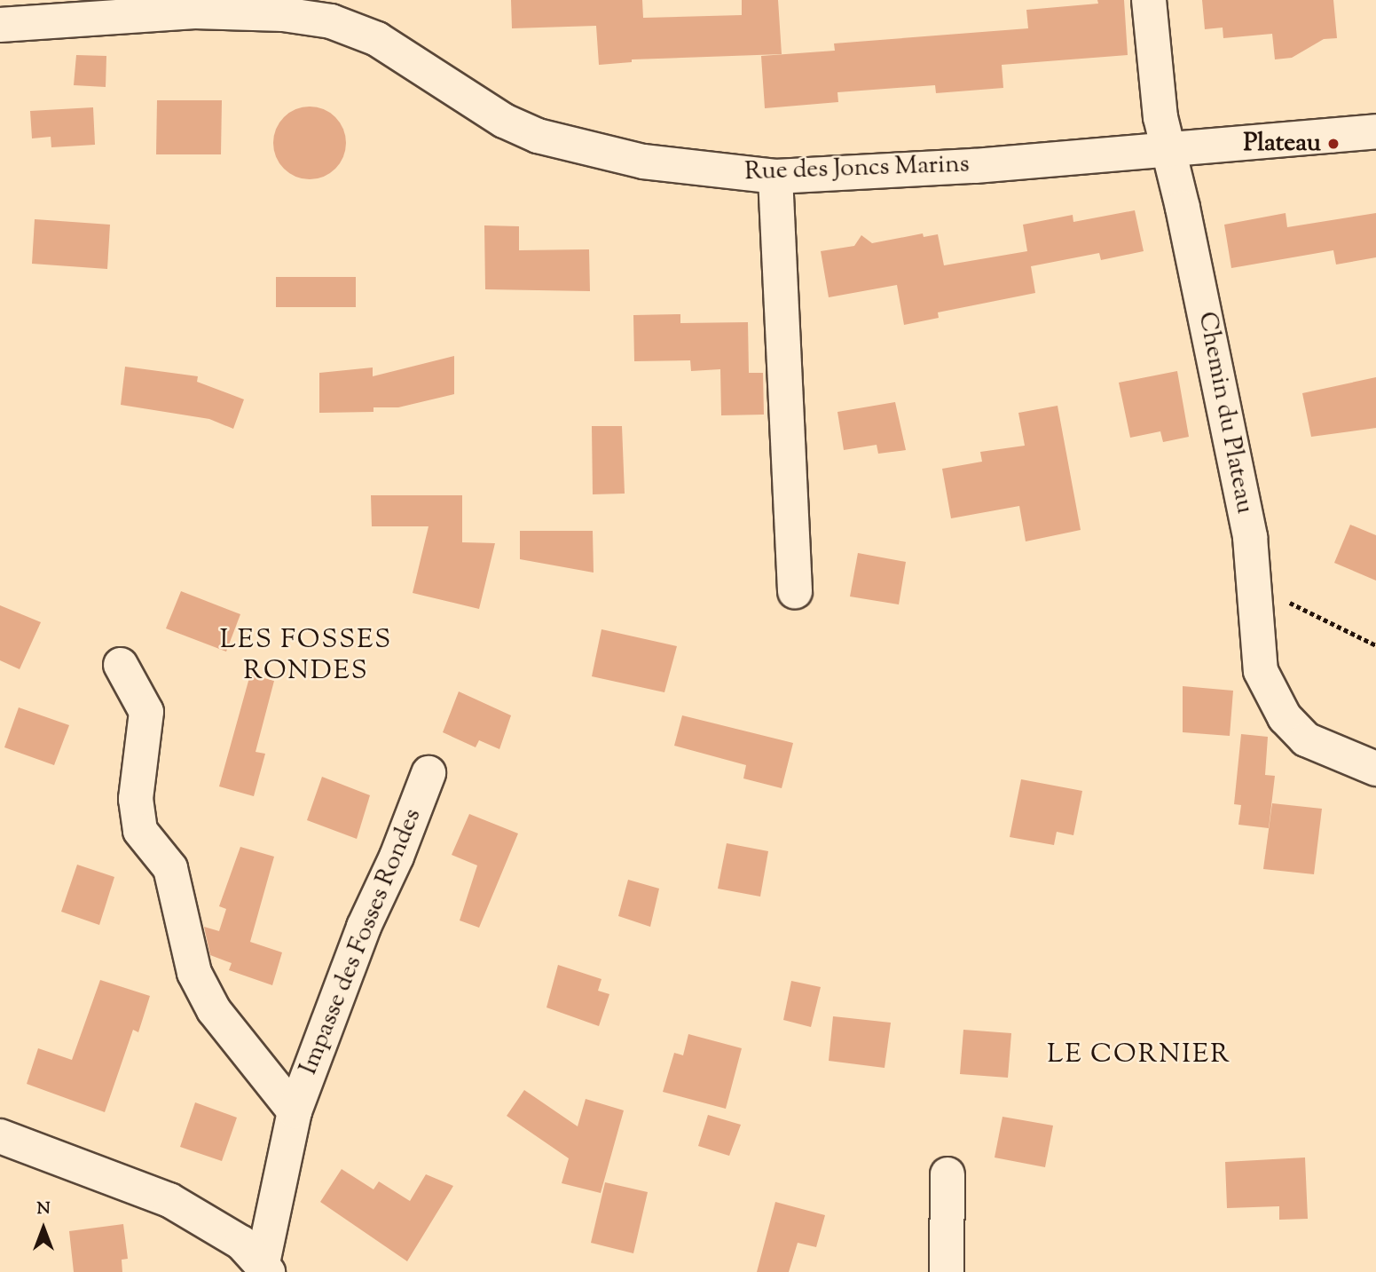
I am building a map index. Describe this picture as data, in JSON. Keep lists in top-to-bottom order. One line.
{"streets":{"street":["Rue des Joncs Marins","Chemin du Plateau","Impasse des Fosses Rondes"]},"crossings":[["Rue des Joncs Marins","Chemin du Plateau"]],"districts":["LES FOSSES RONDES","LE CORNIER"],"places":["Plateau"],"north":"top"}
